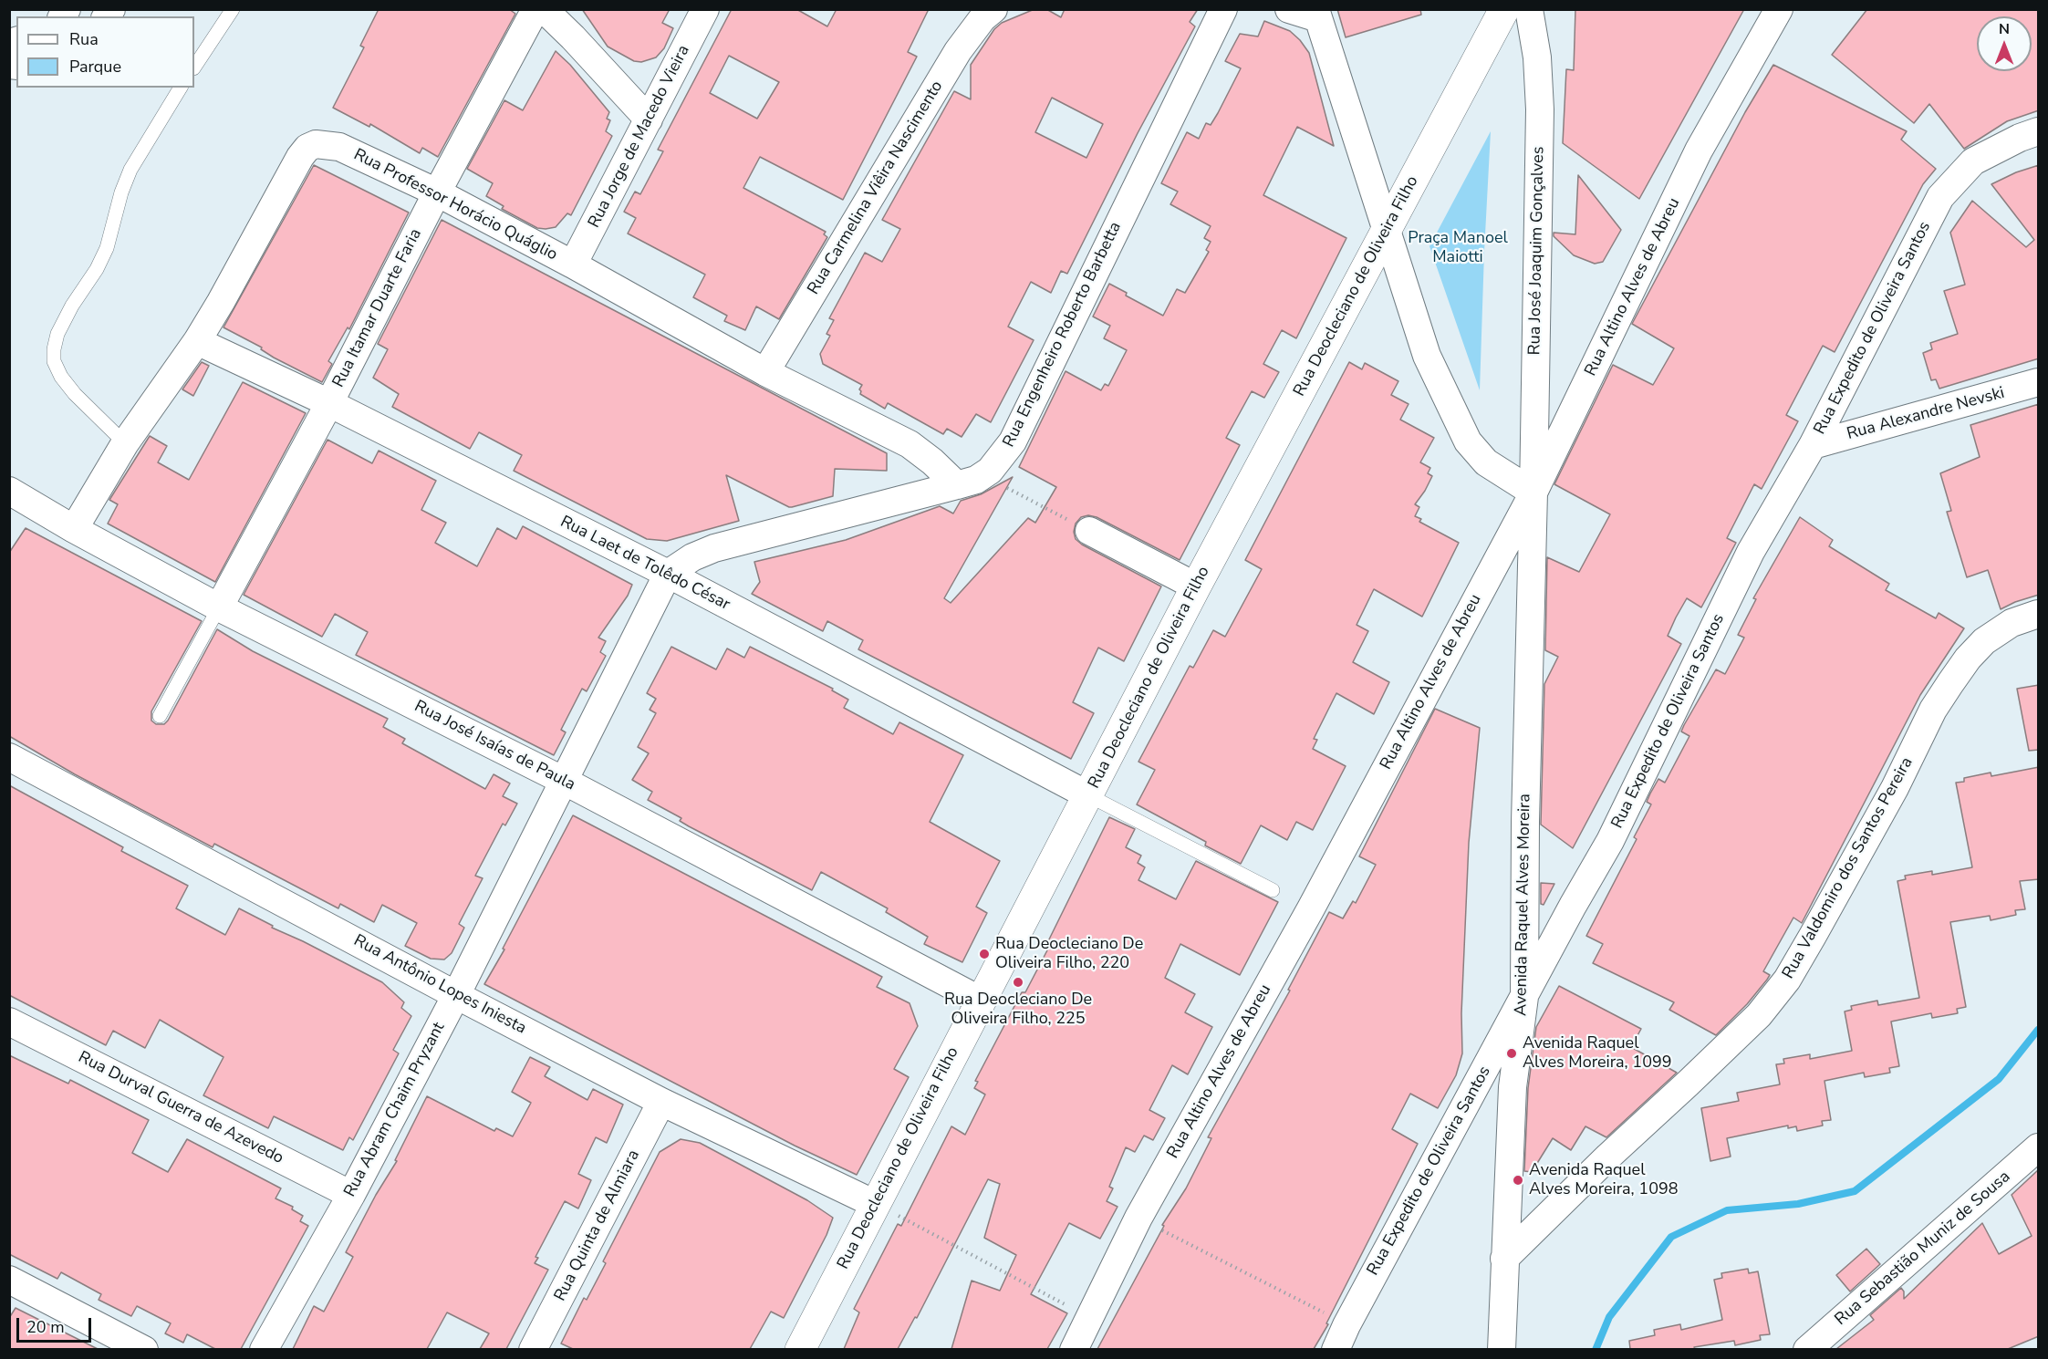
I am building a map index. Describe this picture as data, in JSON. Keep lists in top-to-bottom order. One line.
{"streets":{"street":["Rua Jorge de Macedo Vieira","Rua Carmelina Viêira Nascimento","Rua Professor Horácio Quáglio","Rua José Joaquim Gonçalves","Rua Deocleciano de Oliveira Filho","Rua Altino Alves de Abreu","Rua Itamar Duarte Faria","Rua Expedito de Oliveira Santos","Rua Engenheiro Roberto Barbetta","Rua Alexandre Nevski","Rua Laet de Tolêdo César","Rua José Isaías de Paula","Rua Valdomiro dos Santos Pereira","Avenida Raquel Alves Moreira","Rua Antônio Lopes Iniesta","Rua Durval Guerra de Azevedo","Rua Abram Chaim Pryzant","Rua Quinta de Almiara","Rua Sebastião Muniz de Sousa"]},"crossings":[["Rua Jorge de Macedo Vieira","Rua Professor Horácio Quáglio"],["Rua Carmelina Viêira Nascimento","Rua Professor Horácio Quáglio"],["Rua Professor Horácio Quáglio","Rua Itamar Duarte Faria"],["Rua Professor Horácio Quáglio","Rua Engenheiro Roberto Barbetta"],["Rua Professor Horácio Quáglio","Rua Laet de Tolêdo César"],["Rua Professor Horácio Quáglio","Rua José Isaías de Paula"],["Rua José Joaquim Gonçalves","Rua Altino Alves de Abreu"],["Rua José Joaquim Gonçalves","Avenida Raquel Alves Moreira"],["Rua Deocleciano de Oliveira Filho","Rua Laet de Tolêdo César"],["Rua Deocleciano de Oliveira Filho","Rua José Isaías de Paula"],["Rua Deocleciano de Oliveira Filho","Rua Antônio Lopes Iniesta"],["Rua Altino Alves de Abreu","Avenida Raquel Alves Moreira"],["Rua Itamar Duarte Faria","Rua Laet de Tolêdo César"],["Rua Itamar Duarte Faria","Rua José Isaías de Paula"],["Rua Expedito de Oliveira Santos","Rua Alexandre Nevski"],["Rua Expedito de Oliveira Santos","Avenida Raquel Alves Moreira"],["Rua Engenheiro Roberto Barbetta","Rua Laet de Tolêdo César"],["Rua Engenheiro Roberto Barbetta","Rua Abram Chaim Pryzant"],["Rua Laet de Tolêdo César","Rua Abram Chaim Pryzant"],["Rua José Isaías de Paula","Rua Abram Chaim Pryzant"],["Rua Valdomiro dos Santos Pereira","Avenida Raquel Alves Moreira"],["Rua Antônio Lopes Iniesta","Rua Abram Chaim Pryzant"],["Rua Antônio Lopes Iniesta","Rua Quinta de Almiara"],["Rua Durval Guerra de Azevedo","Rua Abram Chaim Pryzant"]],"parks":["Praça Manoel Maiotti"],"places":["Rua Deocleciano De Oliveira Filho, 220","Rua Deocleciano De Oliveira Filho, 225","Avenida Raquel Alves Moreira, 1099","Avenida Raquel Alves Moreira, 1098"],"legend":["Rua","Parque"],"scale_bar":"20 m","north":"top"}
